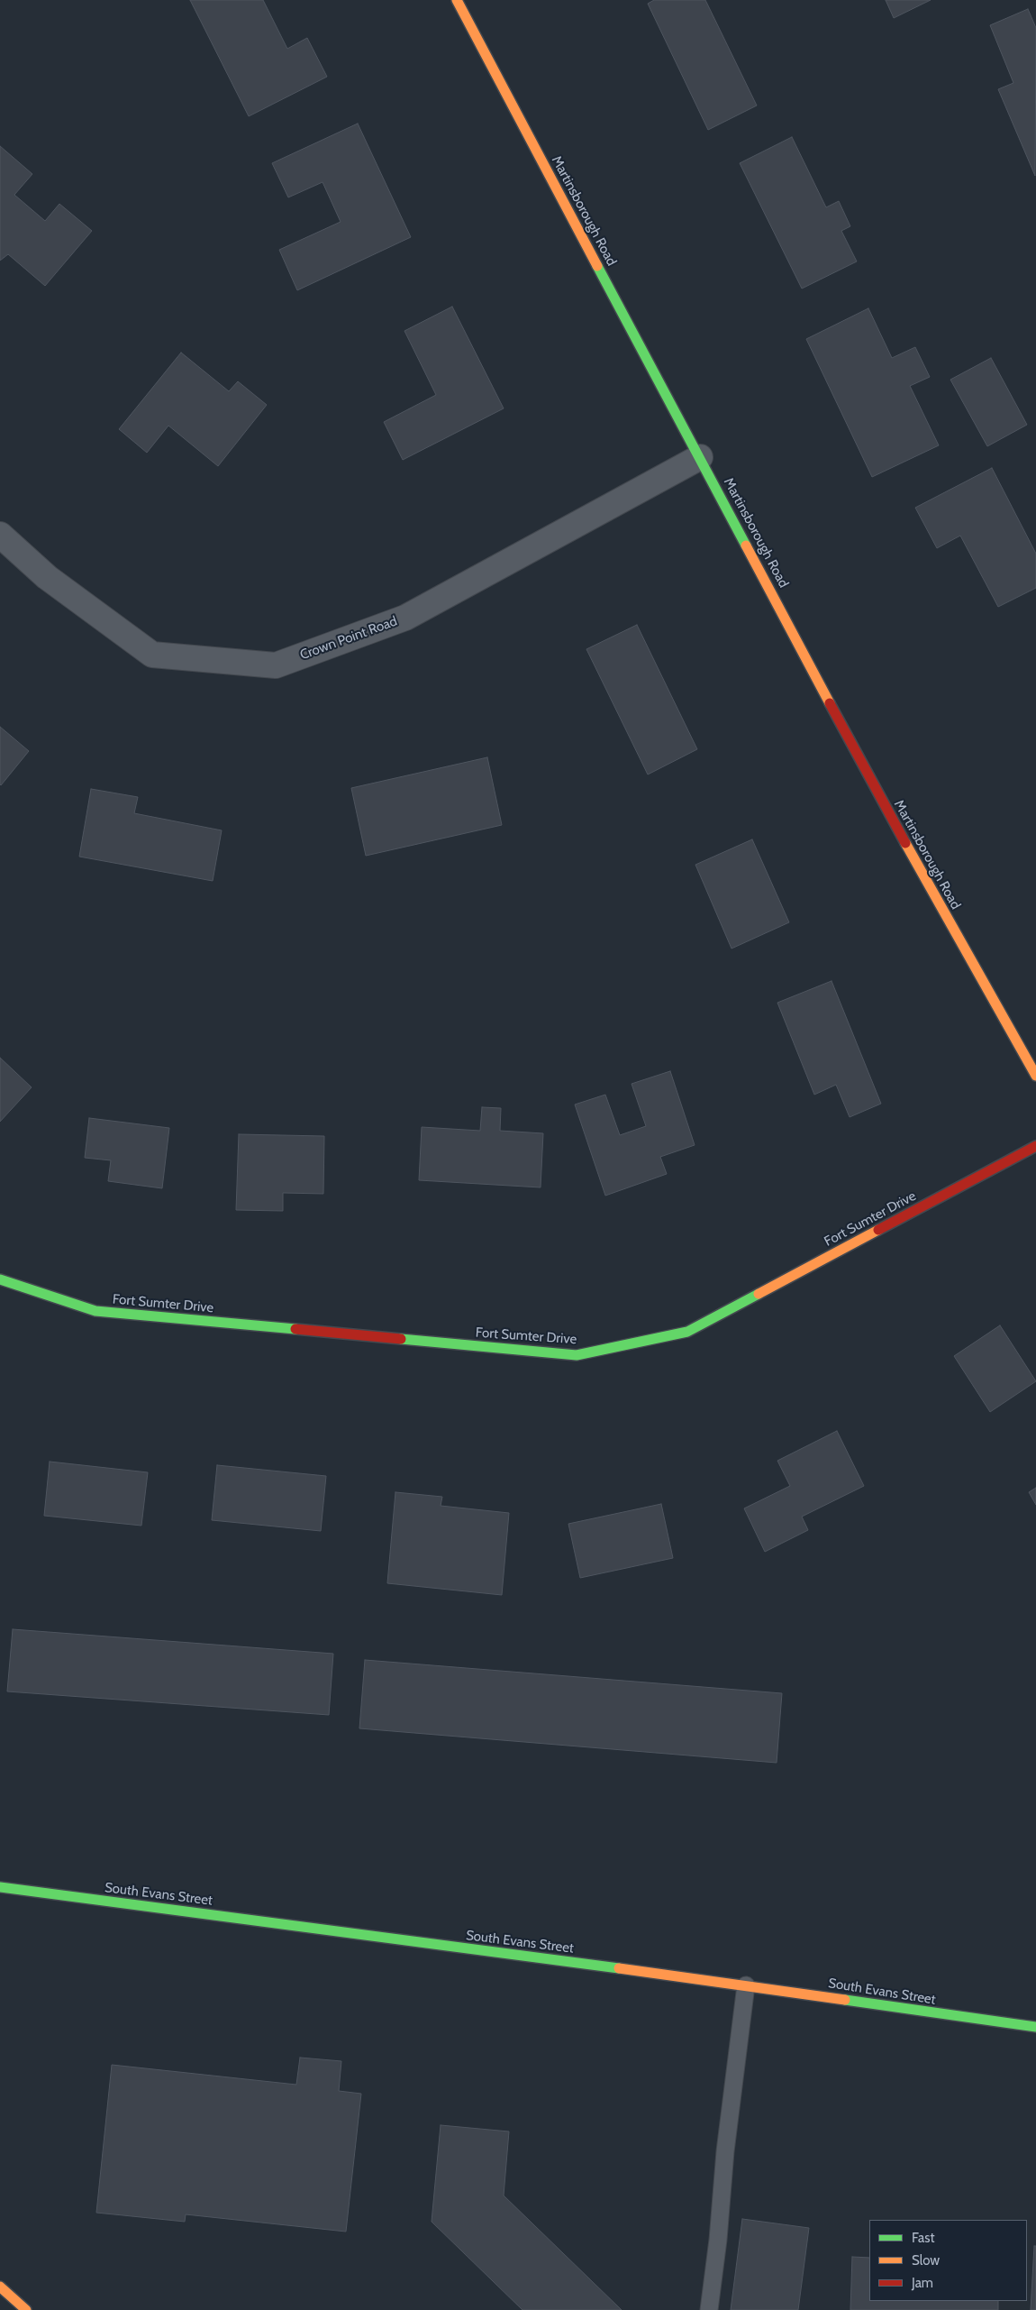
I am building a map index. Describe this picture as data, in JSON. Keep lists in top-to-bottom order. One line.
{"streets":{"main road":["Martinsborough Road","Fort Sumter Drive","South Evans Street"],"street":["Crown Point Road"]},"crossings":[["Martinsborough Road","Crown Point Road"]],"legend":["Fast","Slow","Jam"]}
